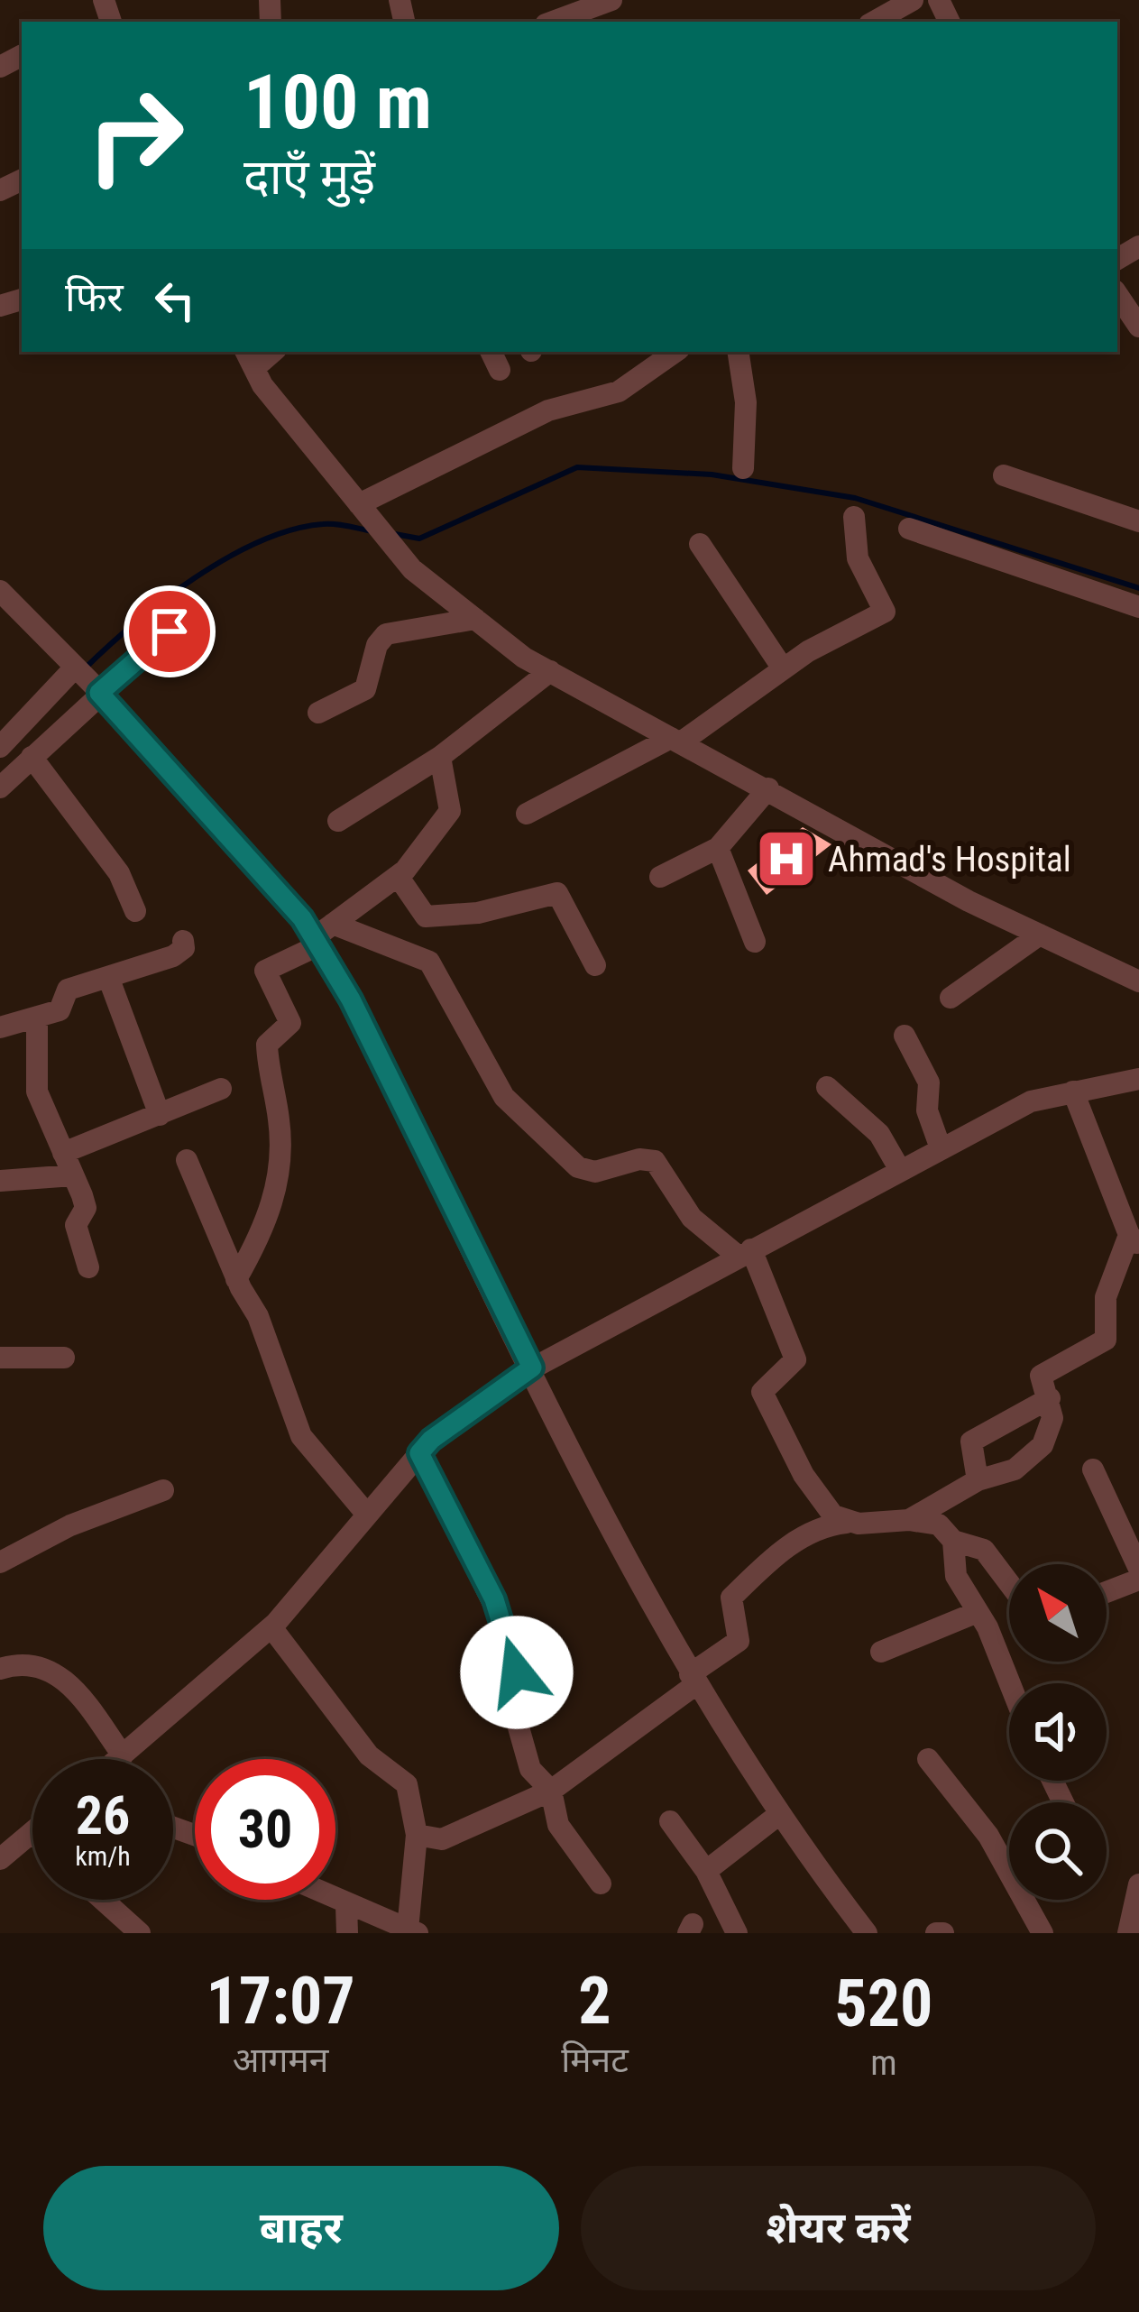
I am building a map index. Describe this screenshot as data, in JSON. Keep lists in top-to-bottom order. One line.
{"places":{"hospital":["Ahmad's Hospital"]},"north":"top left","page":{"turn":["100 m","दाएँ मुड़ें"],"then":"फिर","speed":"26 km/h","limit":"30","eta":["17:07","आगमन","2","मिनट","520","m"],"buttons":["बाहर","शेयर करें"]}}
